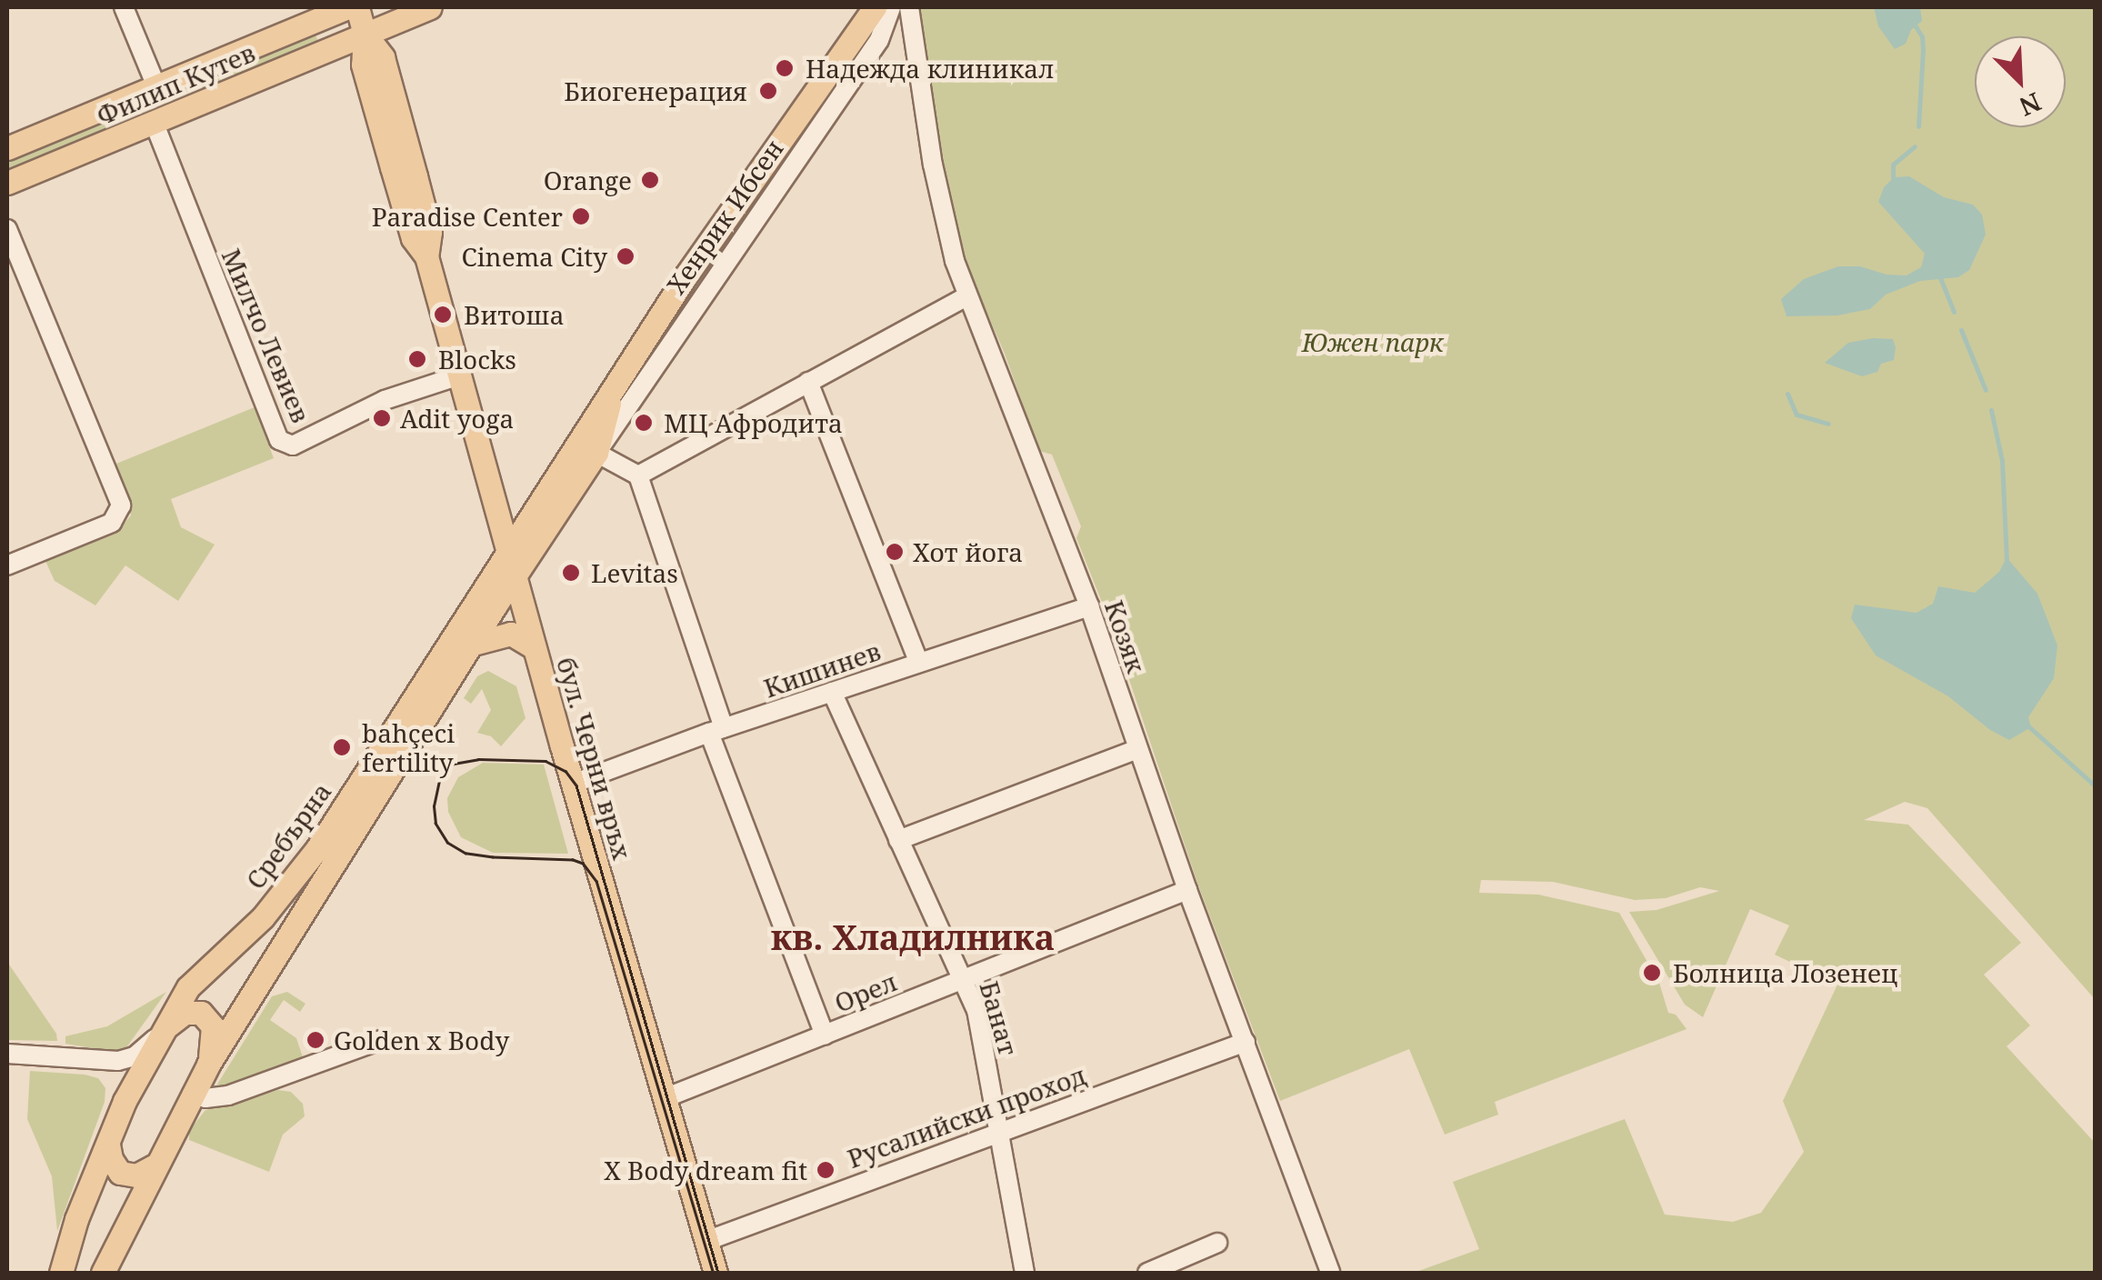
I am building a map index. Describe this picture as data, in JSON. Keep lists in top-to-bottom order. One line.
{"streets":{"main road":["Филип Кутев","Хенрик Ибсен","бул. Черни връх","Сребърна"],"street":["Милчо Левиев","Козяк","Кишинев","Орел","Банат","Русалийски проход"]},"crossings":[["Филип Кутев","Милчо Левиев"],["Филип Кутев","бул. Черни връх"],["Хенрик Ибсен","бул. Черни връх"],["Хенрик Ибсен","Сребърна"],["Милчо Левиев","бул. Черни връх"],["Козяк","Кишинев"],["Козяк","Орел"],["Козяк","Русалийски проход"],["Кишинев","бул. Черни връх"],["Кишинев","Банат"],["бул. Черни връх","Сребърна"],["бул. Черни връх","Орел"],["бул. Черни връх","Русалийски проход"],["Орел","Банат"],["Банат","Русалийски проход"]],"districts":["кв. Хладилника"],"parks":["Южен парк"],"places":["Надежда клиникал","Биогенерация","Orange","Paradise Center","Cinema City","Витоша","Blocks","Adit yoga","МЦ Афродита","Хот йога","Levitas","bahçeci fertility","Болница Лозенец","Golden x Body","X Body dream fit"],"north":"bottom right"}
